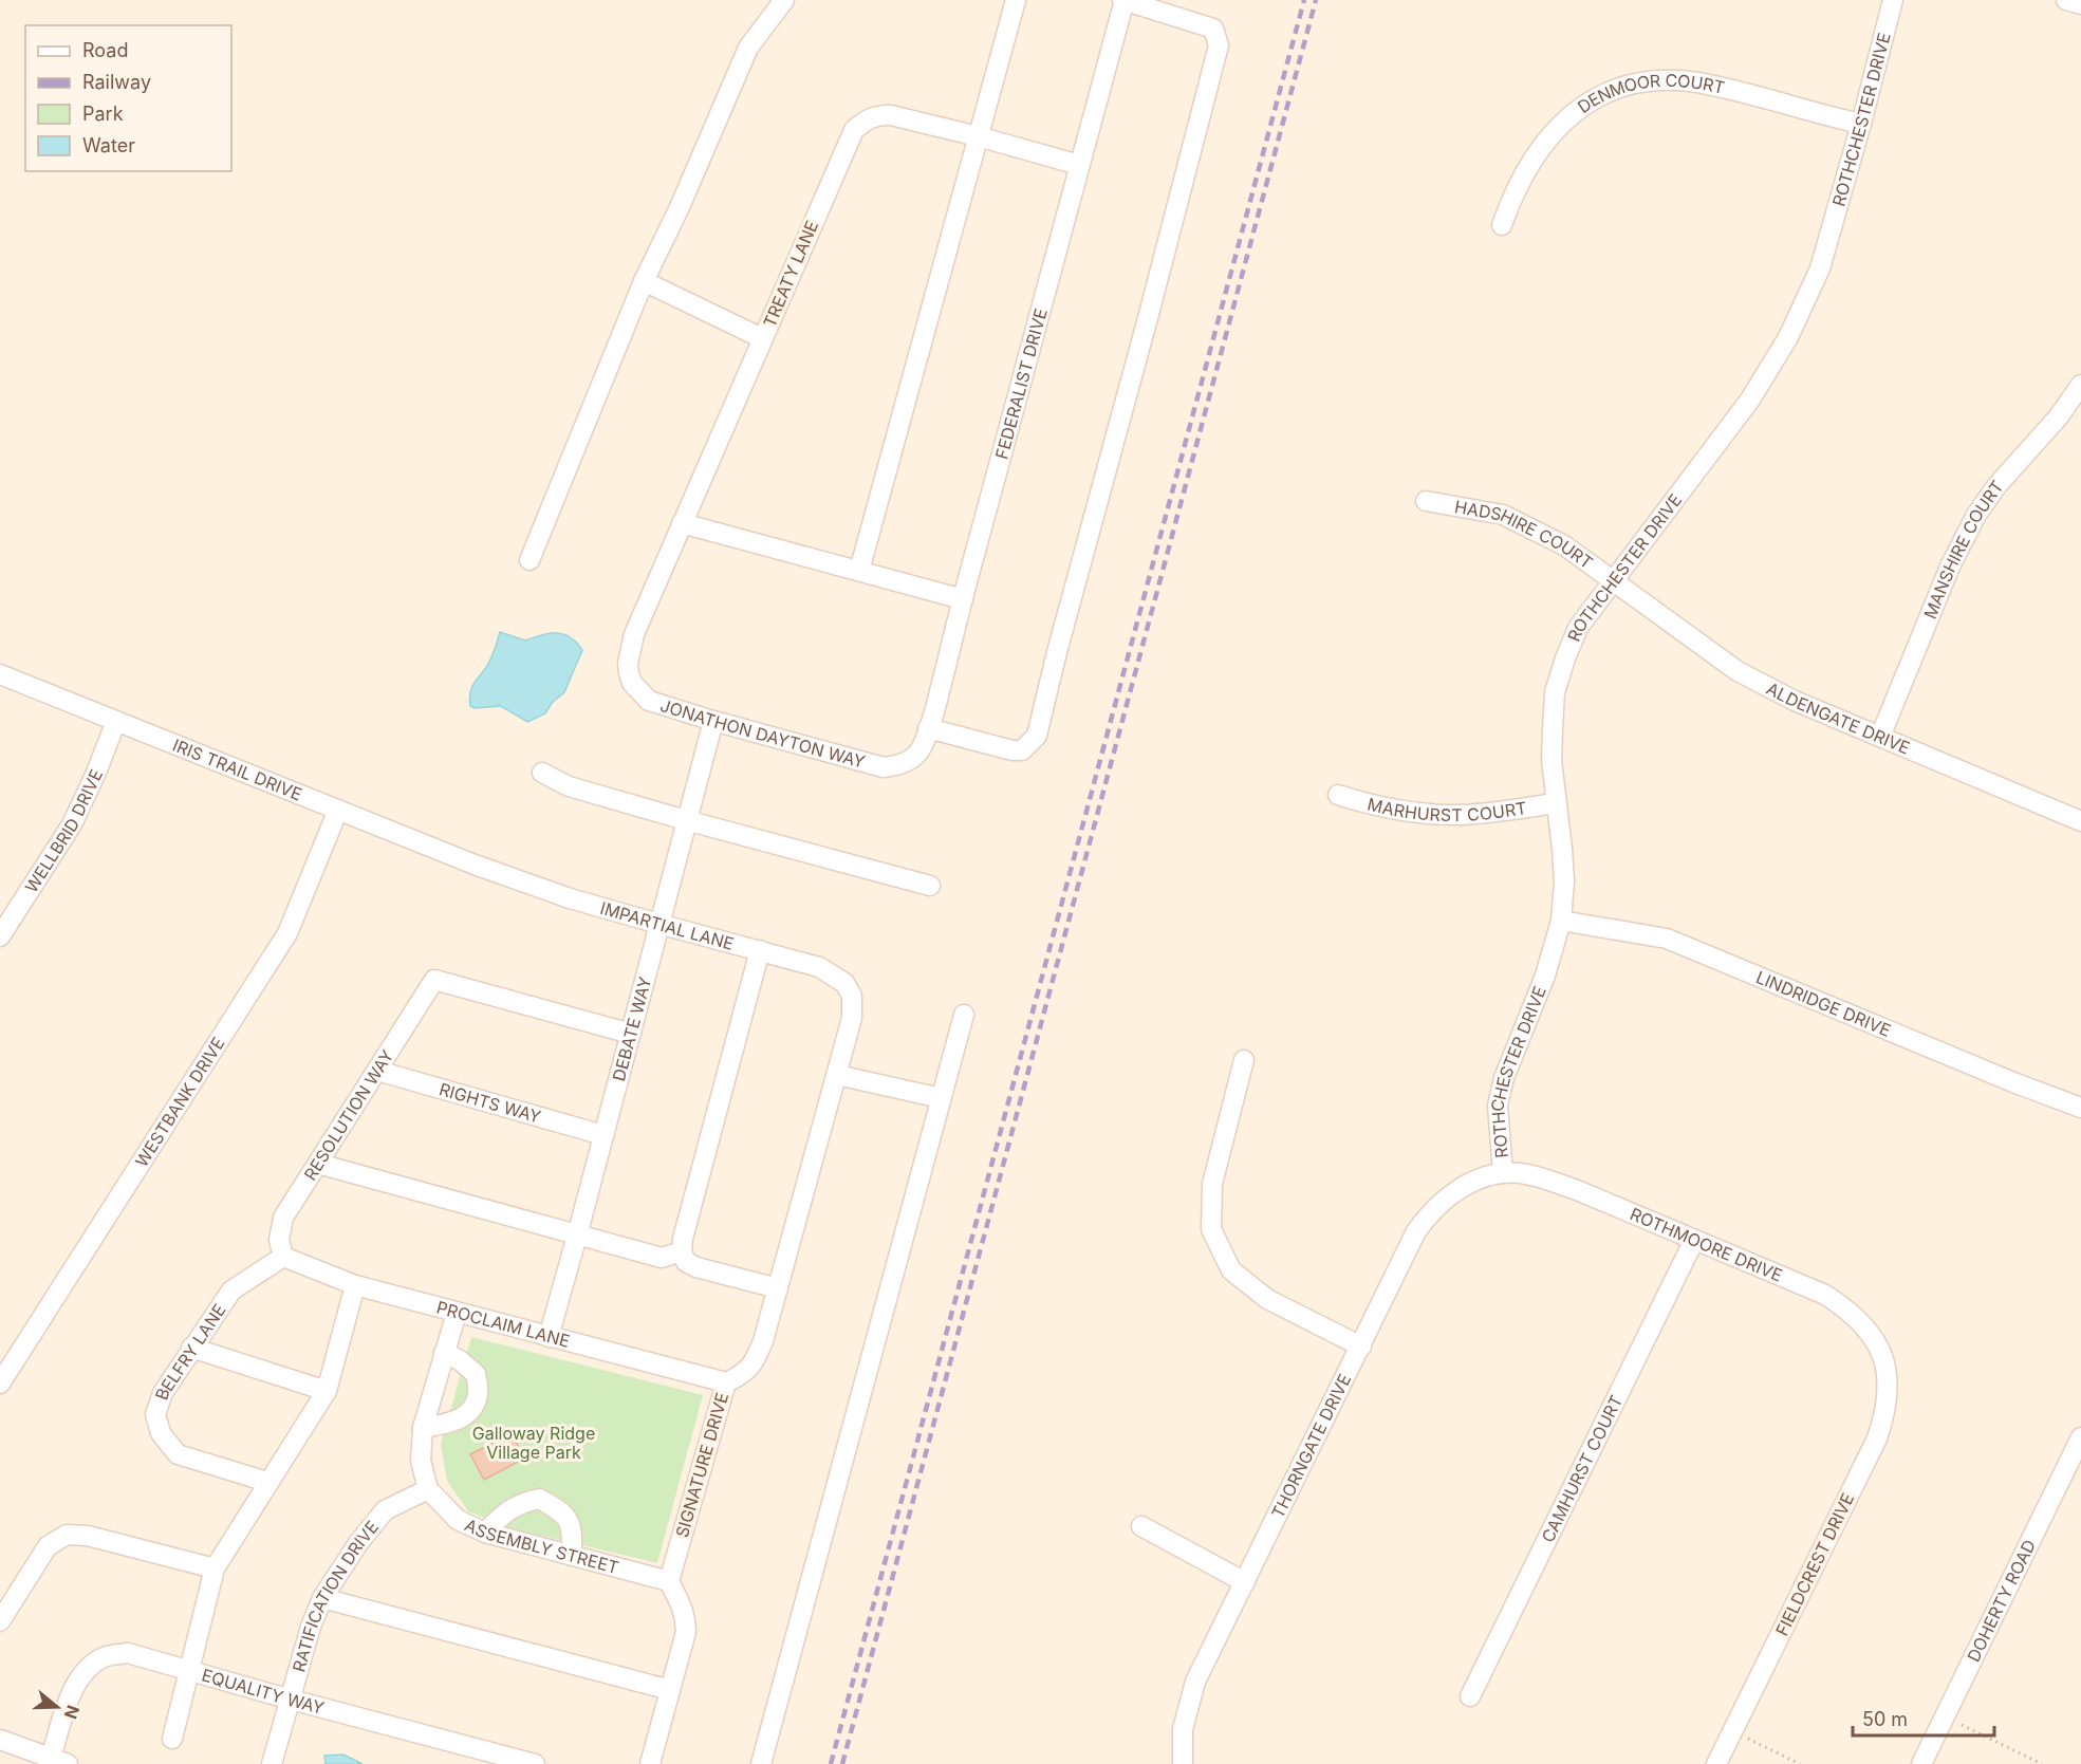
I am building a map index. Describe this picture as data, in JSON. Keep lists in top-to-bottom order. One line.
{"streets":{"street":["DENMOOR COURT","ROTHCHESTER DRIVE","TREATY LANE","FEDERALIST DRIVE","HADSHIRE COURT","MANSHIRE COURT","ALDENGATE DRIVE","JONATHON DAYTON WAY","IRIS TRAIL DRIVE","MARHURST COURT","WELLBRID DRIVE","IMPARTIAL LANE","LINDRIDGE DRIVE","DEBATE WAY","WESTBANK DRIVE","RIGHTS WAY","RESOLUTION WAY","ROTHMOORE DRIVE","PROCLAIM LANE","BELFRY LANE","THORNGATE DRIVE","SIGNATURE DRIVE","CAMHURST COURT","ASSEMBLY STREET","FIELDCREST DRIVE","RATIFICATION DRIVE","DOHERTY ROAD","EQUALITY WAY"]},"crossings":[["DENMOOR COURT","ROTHCHESTER DRIVE"],["ROTHCHESTER DRIVE","HADSHIRE COURT"],["ROTHCHESTER DRIVE","ALDENGATE DRIVE"],["ROTHCHESTER DRIVE","MARHURST COURT"],["ROTHCHESTER DRIVE","LINDRIDGE DRIVE"],["ROTHCHESTER DRIVE","ROTHMOORE DRIVE"],["ROTHCHESTER DRIVE","THORNGATE DRIVE"],["TREATY LANE","FEDERALIST DRIVE"],["TREATY LANE","JONATHON DAYTON WAY"],["FEDERALIST DRIVE","JONATHON DAYTON WAY"],["HADSHIRE COURT","ALDENGATE DRIVE"],["MANSHIRE COURT","ALDENGATE DRIVE"],["JONATHON DAYTON WAY","DEBATE WAY"],["IRIS TRAIL DRIVE","WELLBRID DRIVE"],["IRIS TRAIL DRIVE","IMPARTIAL LANE"],["IRIS TRAIL DRIVE","WESTBANK DRIVE"],["IMPARTIAL LANE","DEBATE WAY"],["IMPARTIAL LANE","SIGNATURE DRIVE"],["DEBATE WAY","RIGHTS WAY"],["DEBATE WAY","RESOLUTION WAY"],["DEBATE WAY","PROCLAIM LANE"],["RIGHTS WAY","RESOLUTION WAY"],["RESOLUTION WAY","PROCLAIM LANE"],["RESOLUTION WAY","BELFRY LANE"],["ROTHMOORE DRIVE","THORNGATE DRIVE"],["ROTHMOORE DRIVE","CAMHURST COURT"],["ROTHMOORE DRIVE","FIELDCREST DRIVE"],["PROCLAIM LANE","BELFRY LANE"],["PROCLAIM LANE","SIGNATURE DRIVE"],["SIGNATURE DRIVE","ASSEMBLY STREET"],["ASSEMBLY STREET","RATIFICATION DRIVE"],["RATIFICATION DRIVE","EQUALITY WAY"]],"parks":["Galloway Ridge Village Park"],"legend":["Road","Railway","Park","Water"],"scale_bar":"50 m","north":"right"}
